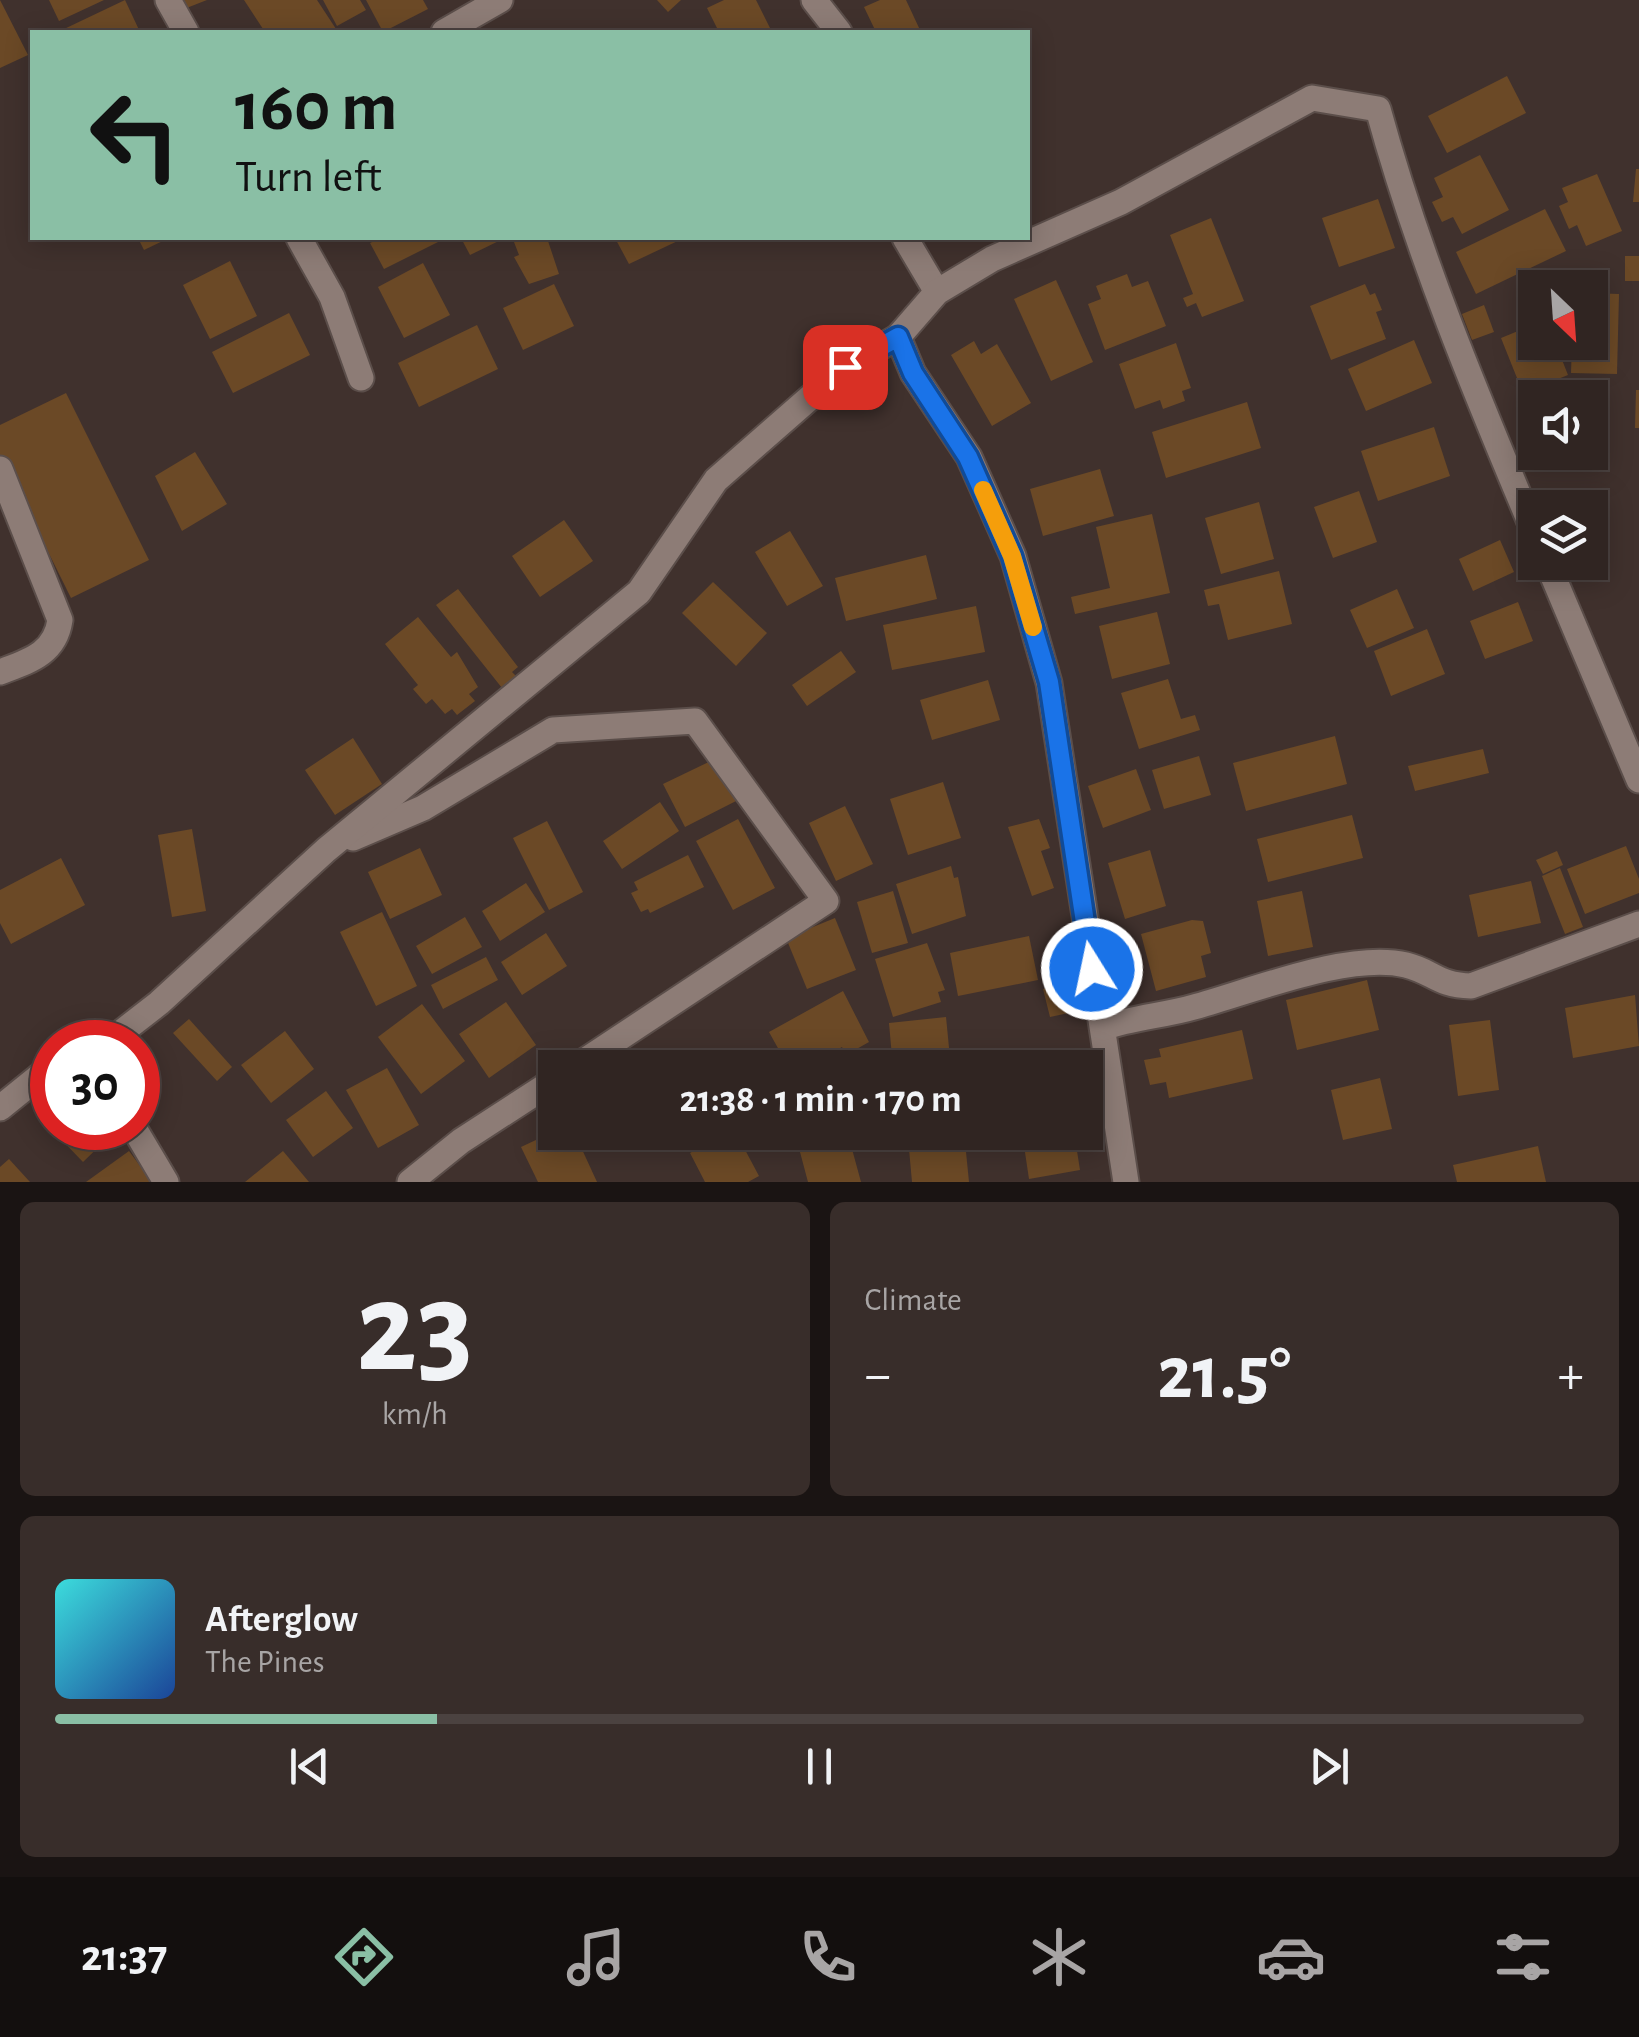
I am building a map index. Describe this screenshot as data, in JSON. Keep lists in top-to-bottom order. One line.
{"north":"bottom right","page":{"turn":["160 m","Turn left"],"limit":"30","trip":"21:38 · 1 min · 170 m","tile":[["23","km/h"],"Climate"],"heat":["−","21.5°","+"],"song":["Afterglow","The Pines"],"tabs":"21:37"}}
